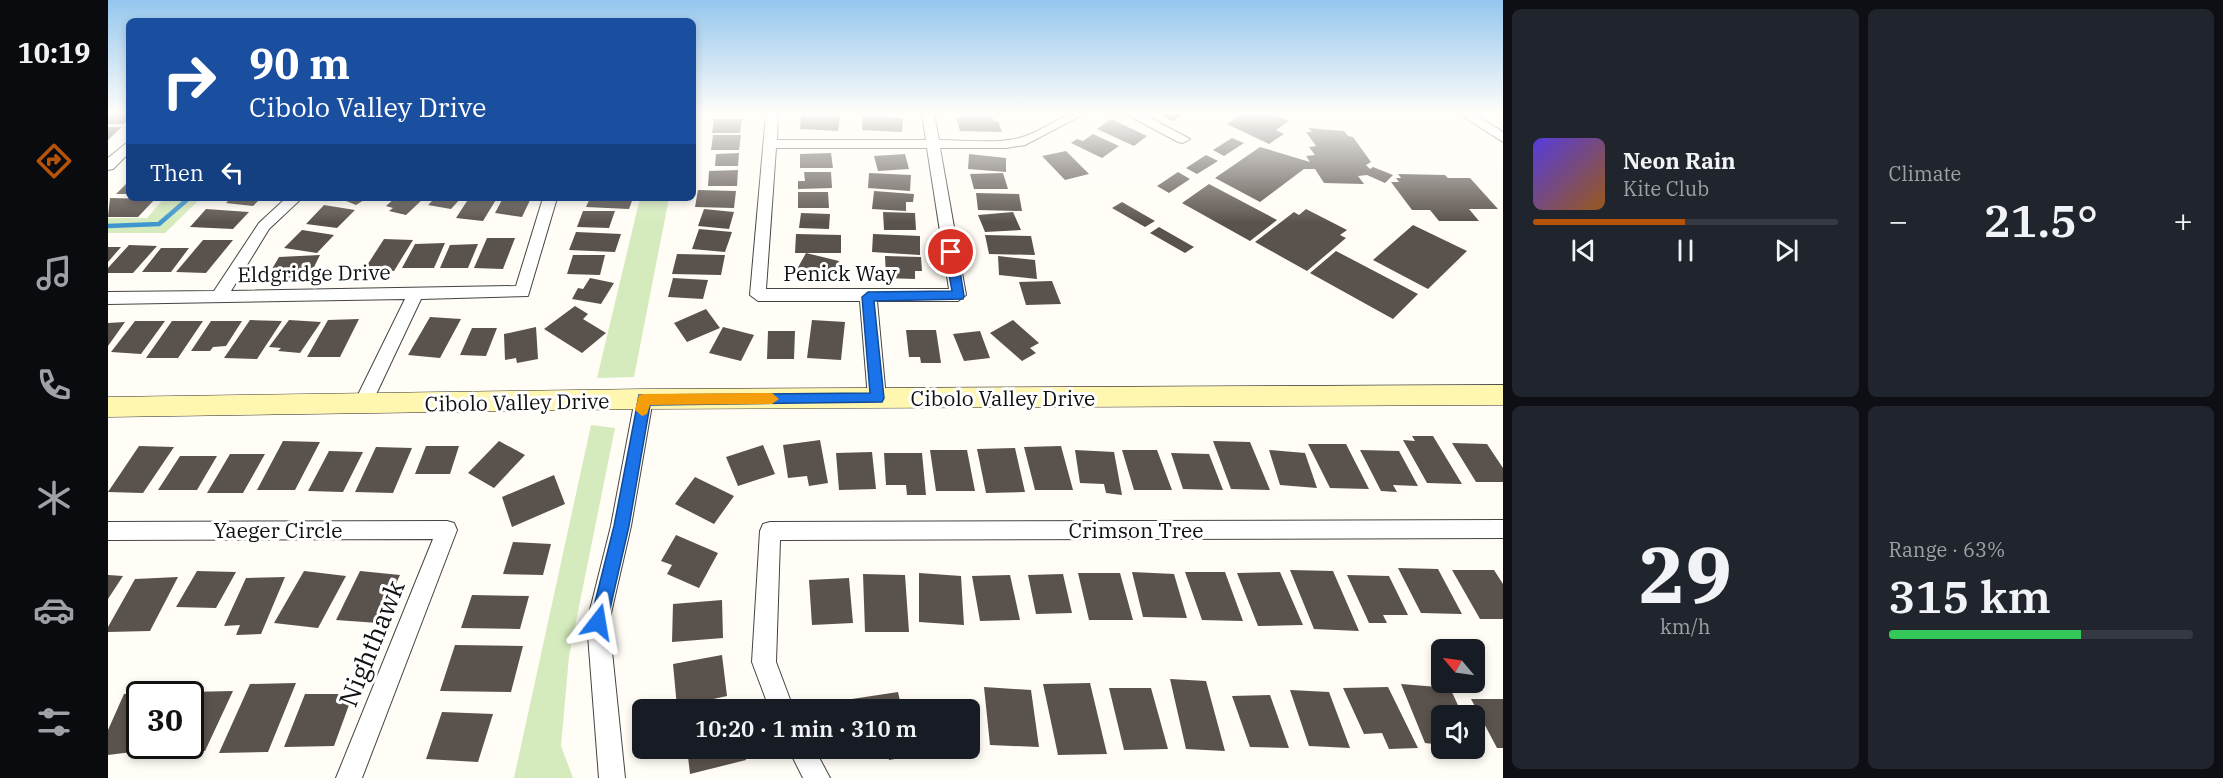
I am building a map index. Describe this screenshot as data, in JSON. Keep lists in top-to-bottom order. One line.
{"streets":{"main road":["Cibolo Valley Drive"],"street":["Eldgridge Drive","Penick Way","Yaeger Circle","Crimson Tree","Nighthawk"]},"crossings":[["Yaeger Circle","Nighthawk"]],"north":"top left","page":{"tabs":"10:19","tile":["Climate",["29","km/h"],["Range · 63%","315 km"]],"turn":["90 m","Cibolo Valley Drive"],"song":["Neon Rain","Kite Club"],"then":"Then","heat":["−","21.5°","+"],"limit":"30","trip":"10:20 · 1 min · 310 m"}}
